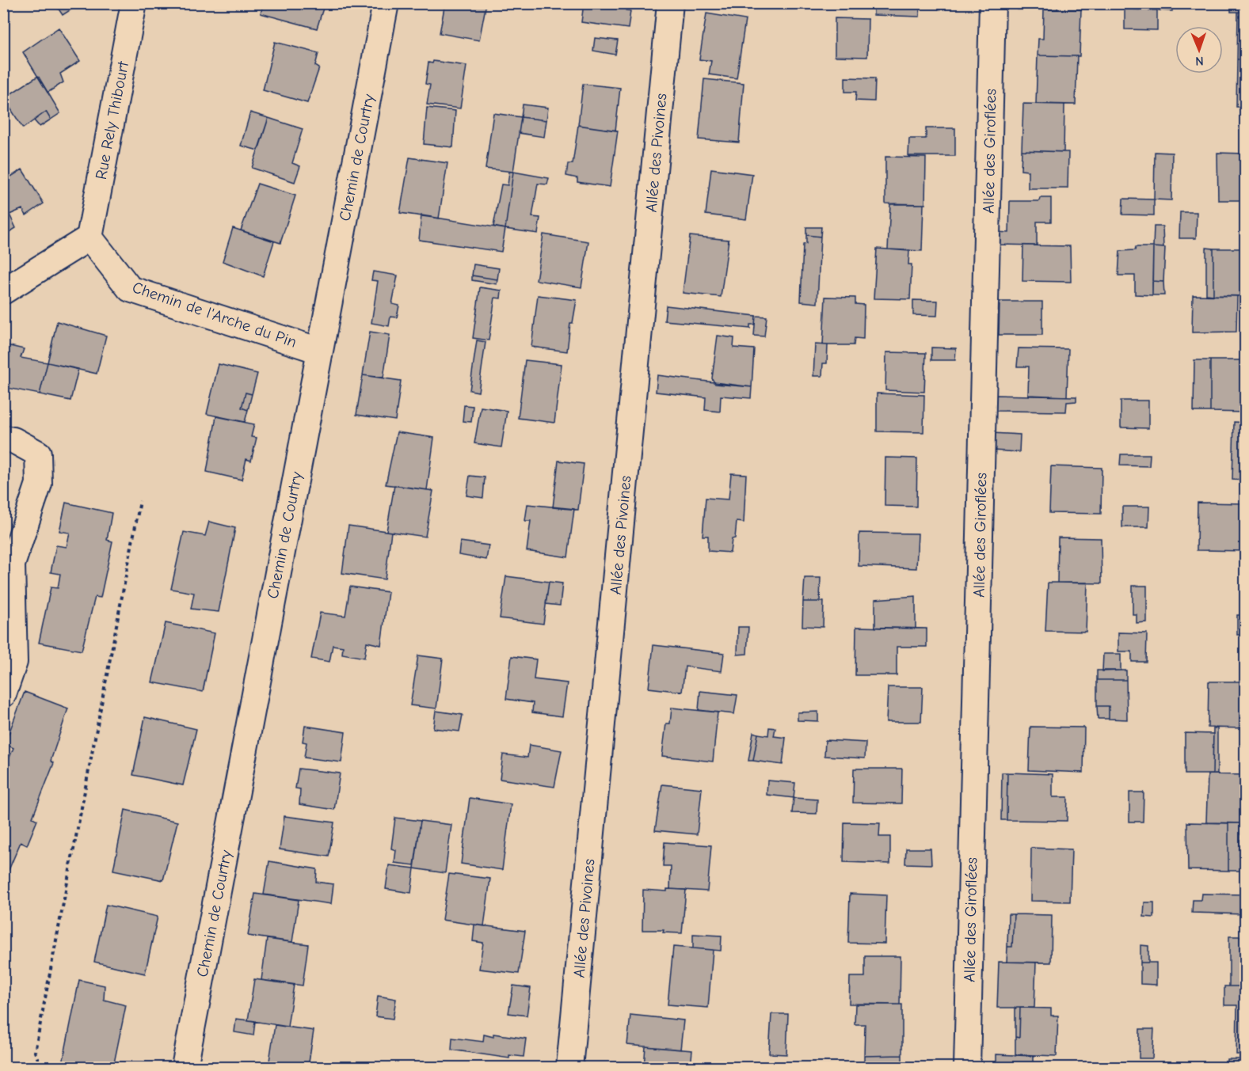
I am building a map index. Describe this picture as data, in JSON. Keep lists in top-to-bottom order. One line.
{"streets":{"street":["Rue Rely Thibourt","Allée des Giroflées","Allée des Pivoines","Chemin de Courtry","Chemin de l'Arche du Pin"]},"crossings":[["Rue Rely Thibourt","Chemin de l'Arche du Pin"],["Chemin de Courtry","Chemin de l'Arche du Pin"]],"north":"bottom"}
